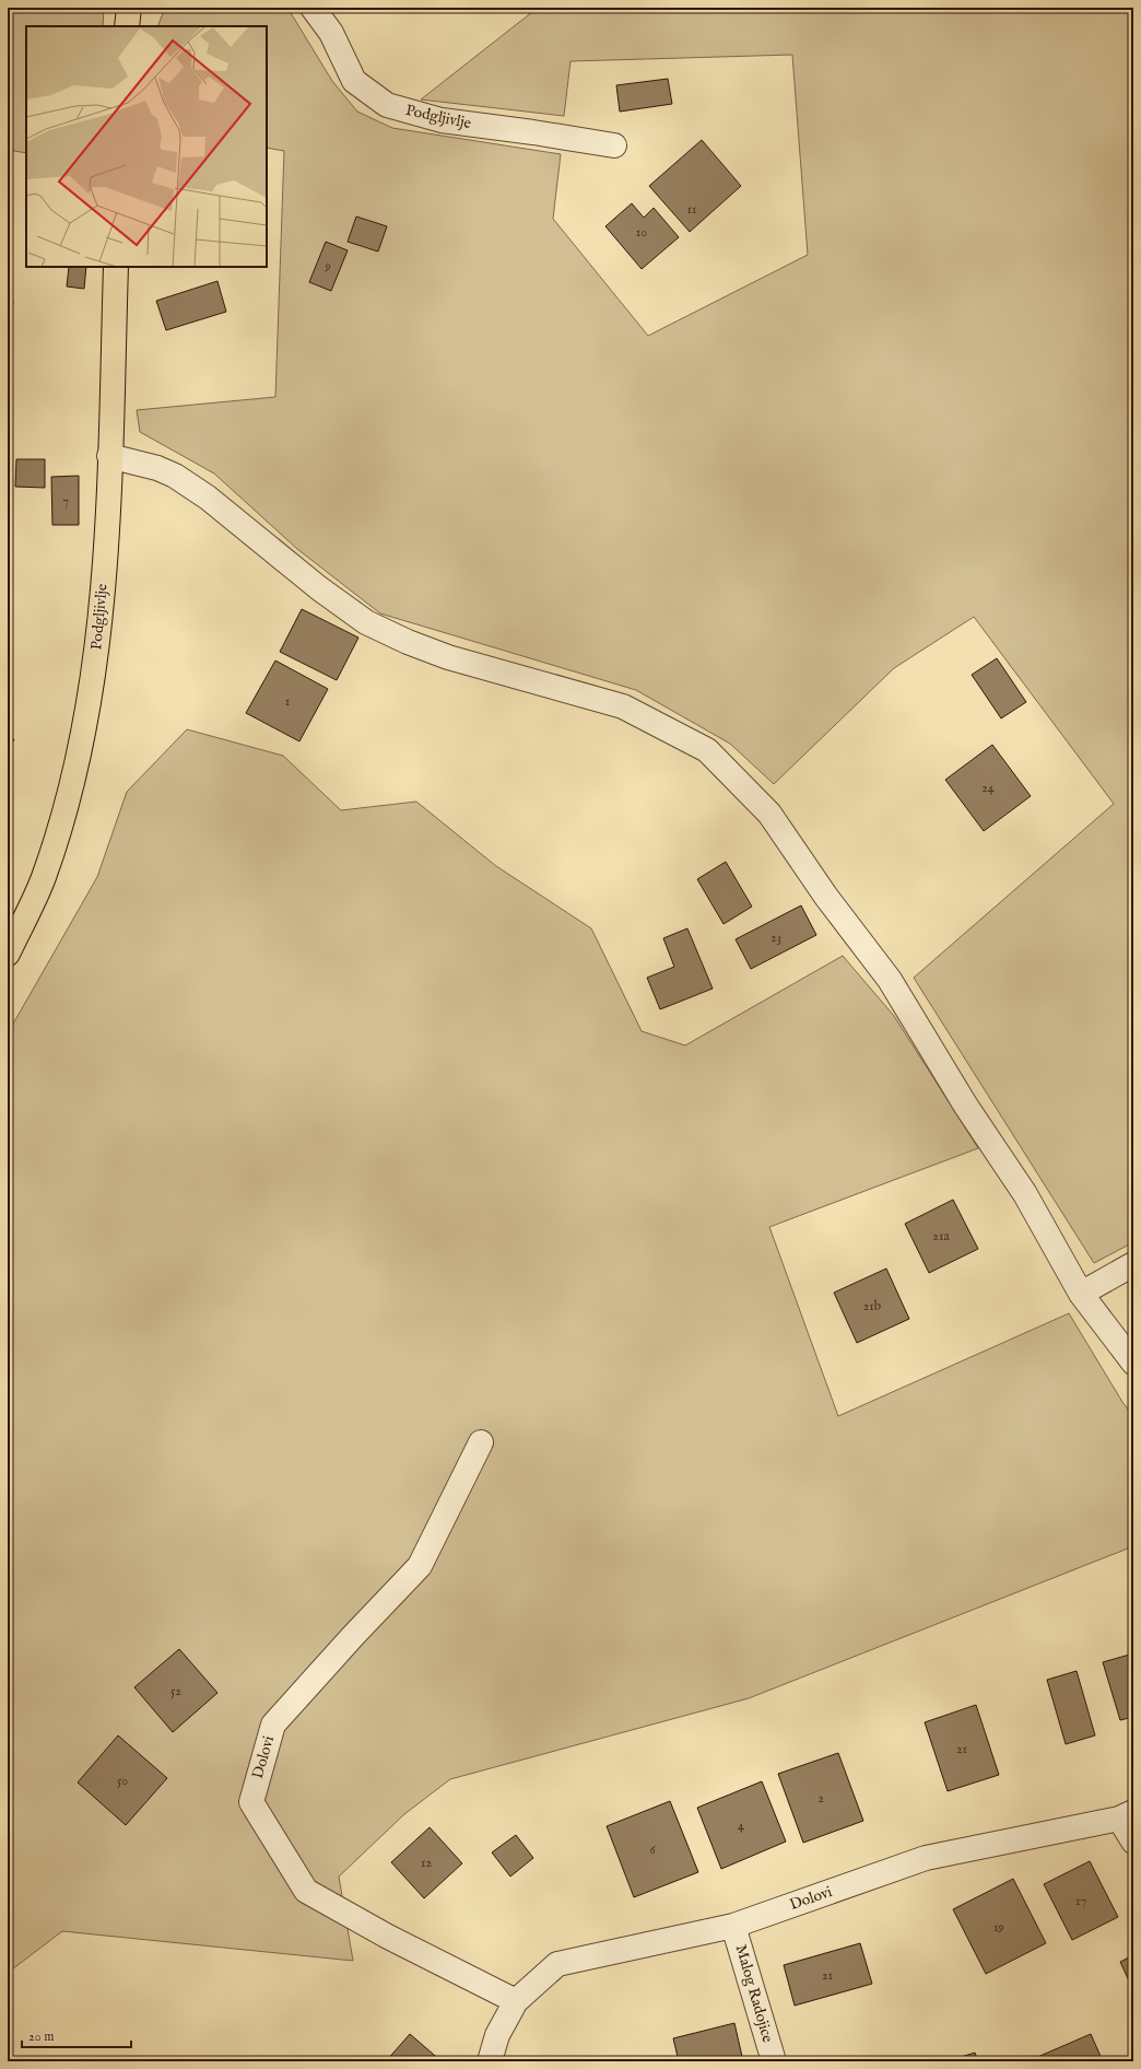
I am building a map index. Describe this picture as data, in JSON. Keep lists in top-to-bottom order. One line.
{"streets":{"main road":["Podgljivlje"],"street":["Dolovi","Malog Radojice"]},"crossings":[["Dolovi","Malog Radojice"]],"house_numbers":["11","10","9","7","1","24","23","21a","21b","52","21","50","2","4","6","12","17","19","21"],"scale_bar":"20 m"}
